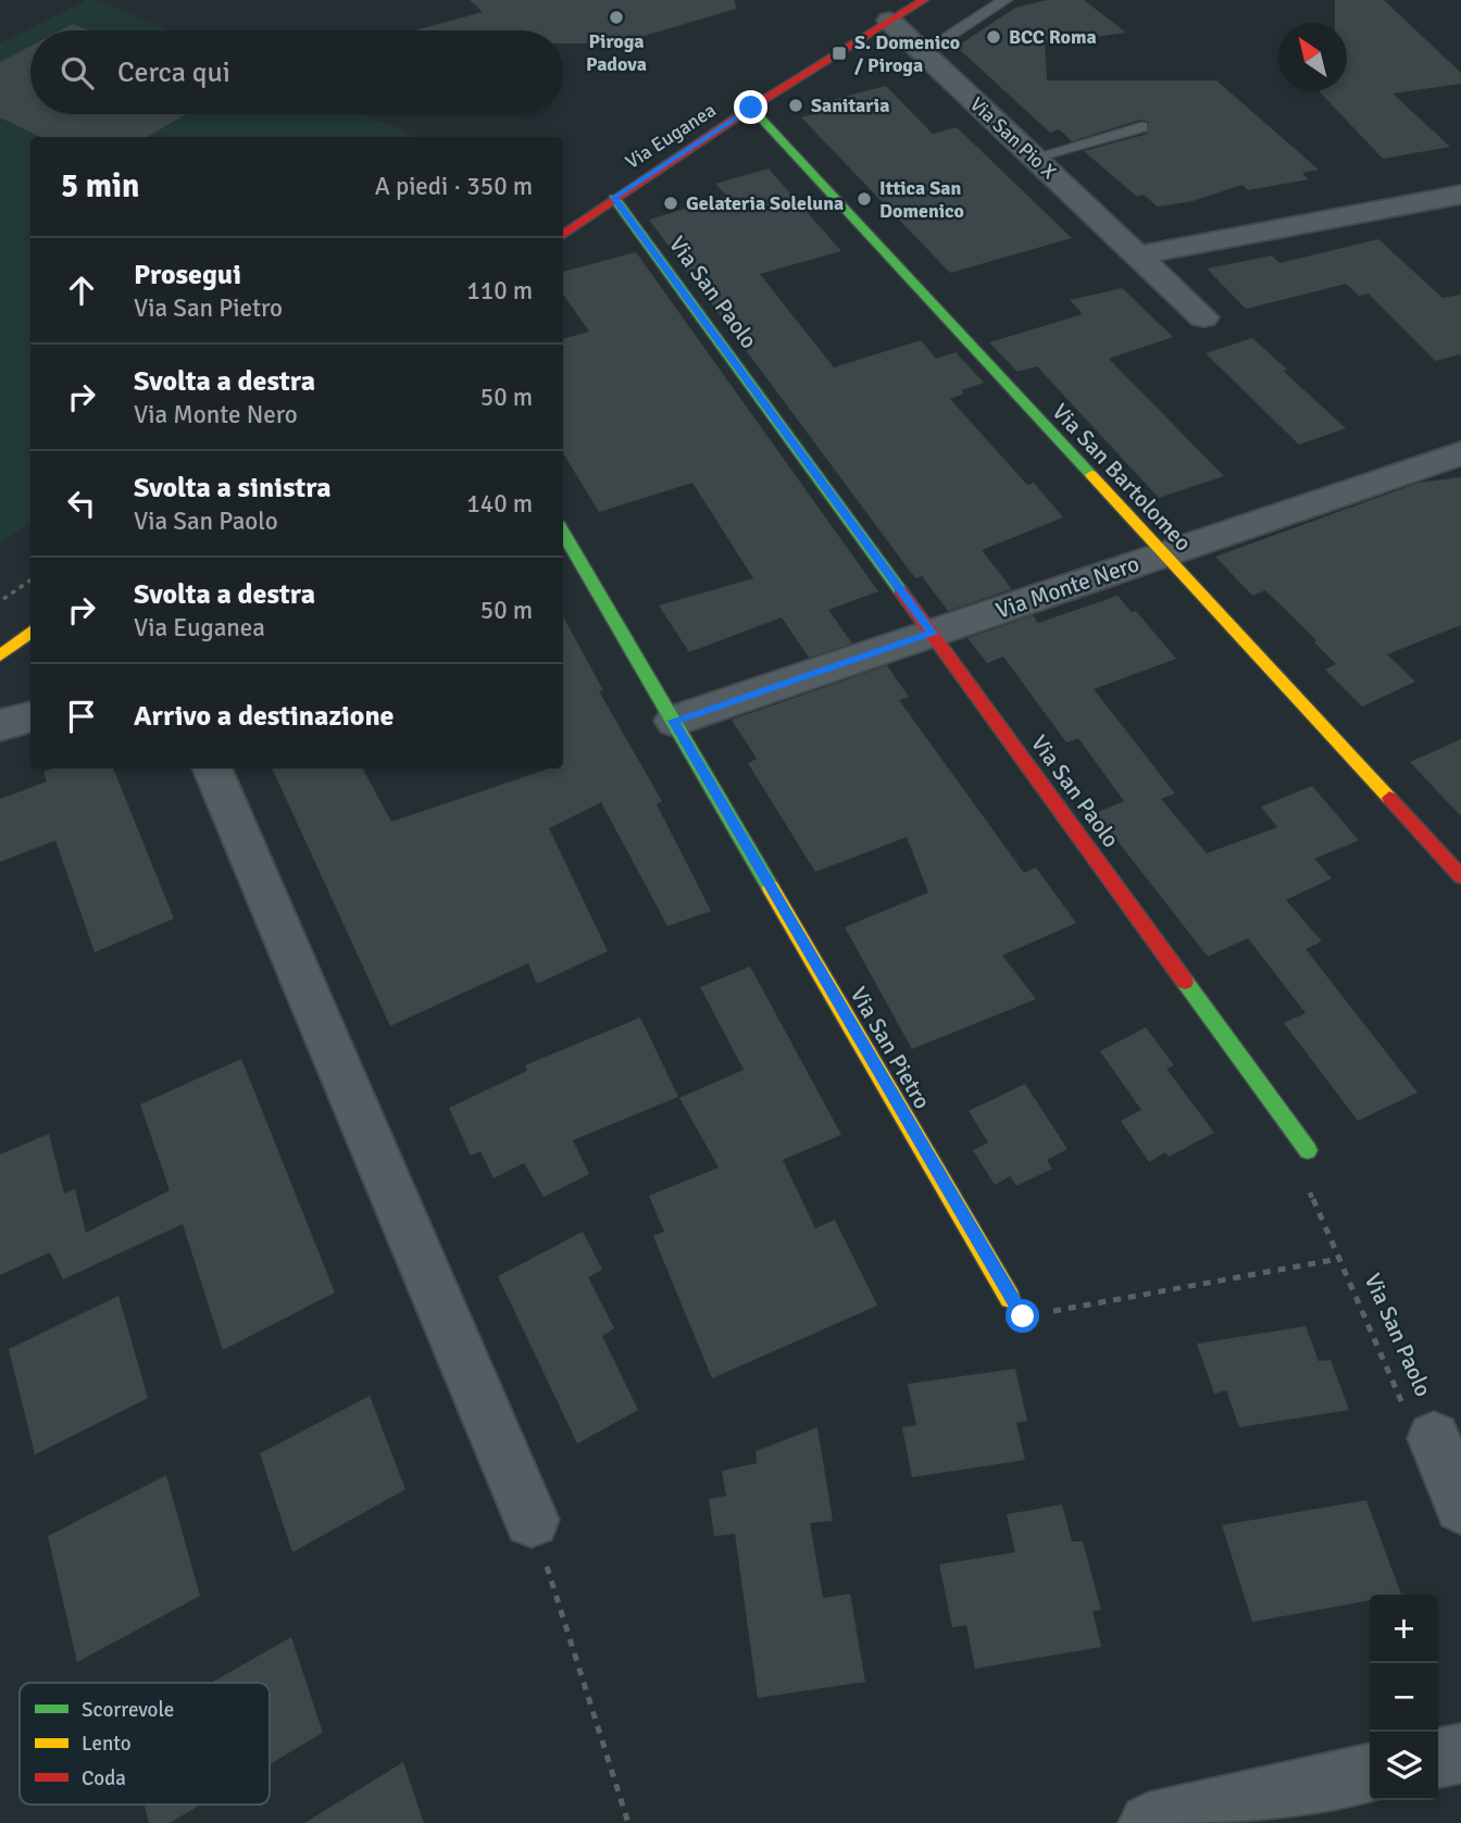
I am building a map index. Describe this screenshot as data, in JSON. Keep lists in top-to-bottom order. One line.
{"streets":{"street":["Via Euganea","Via San Pio X","Via San Paolo","Via San Bartolomeo","Via Monte Nero","Via San Pietro"]},"crossings":[["Via Euganea","Via San Pio X"],["Via Euganea","Via San Paolo"],["Via Euganea","Via San Bartolomeo"],["Via San Paolo","Via Monte Nero"],["Via San Bartolomeo","Via Monte Nero"],["Via Monte Nero","Via San Pietro"]],"places":{"other":["Piroga Padova","BCC Roma","Sanitaria","Ittica San Domenico","Gelateria Soleluna"],"transit":["S. Domenico / Piroga"]},"legend":["Scorrevole","Lento","Coda"],"north":"top left","page":{"search":"Cerca qui","heading":["5 min","A piedi · 350 m"],"list":[["Prosegui","Via San Pietro","110 m"],["Svolta a destra","Via Monte Nero","50 m"],["Svolta a sinistra","Via San Paolo","140 m"],["Svolta a destra","Via Euganea","50 m"],"Arrivo a destinazione"],"map_buttons":["+","−"]}}
